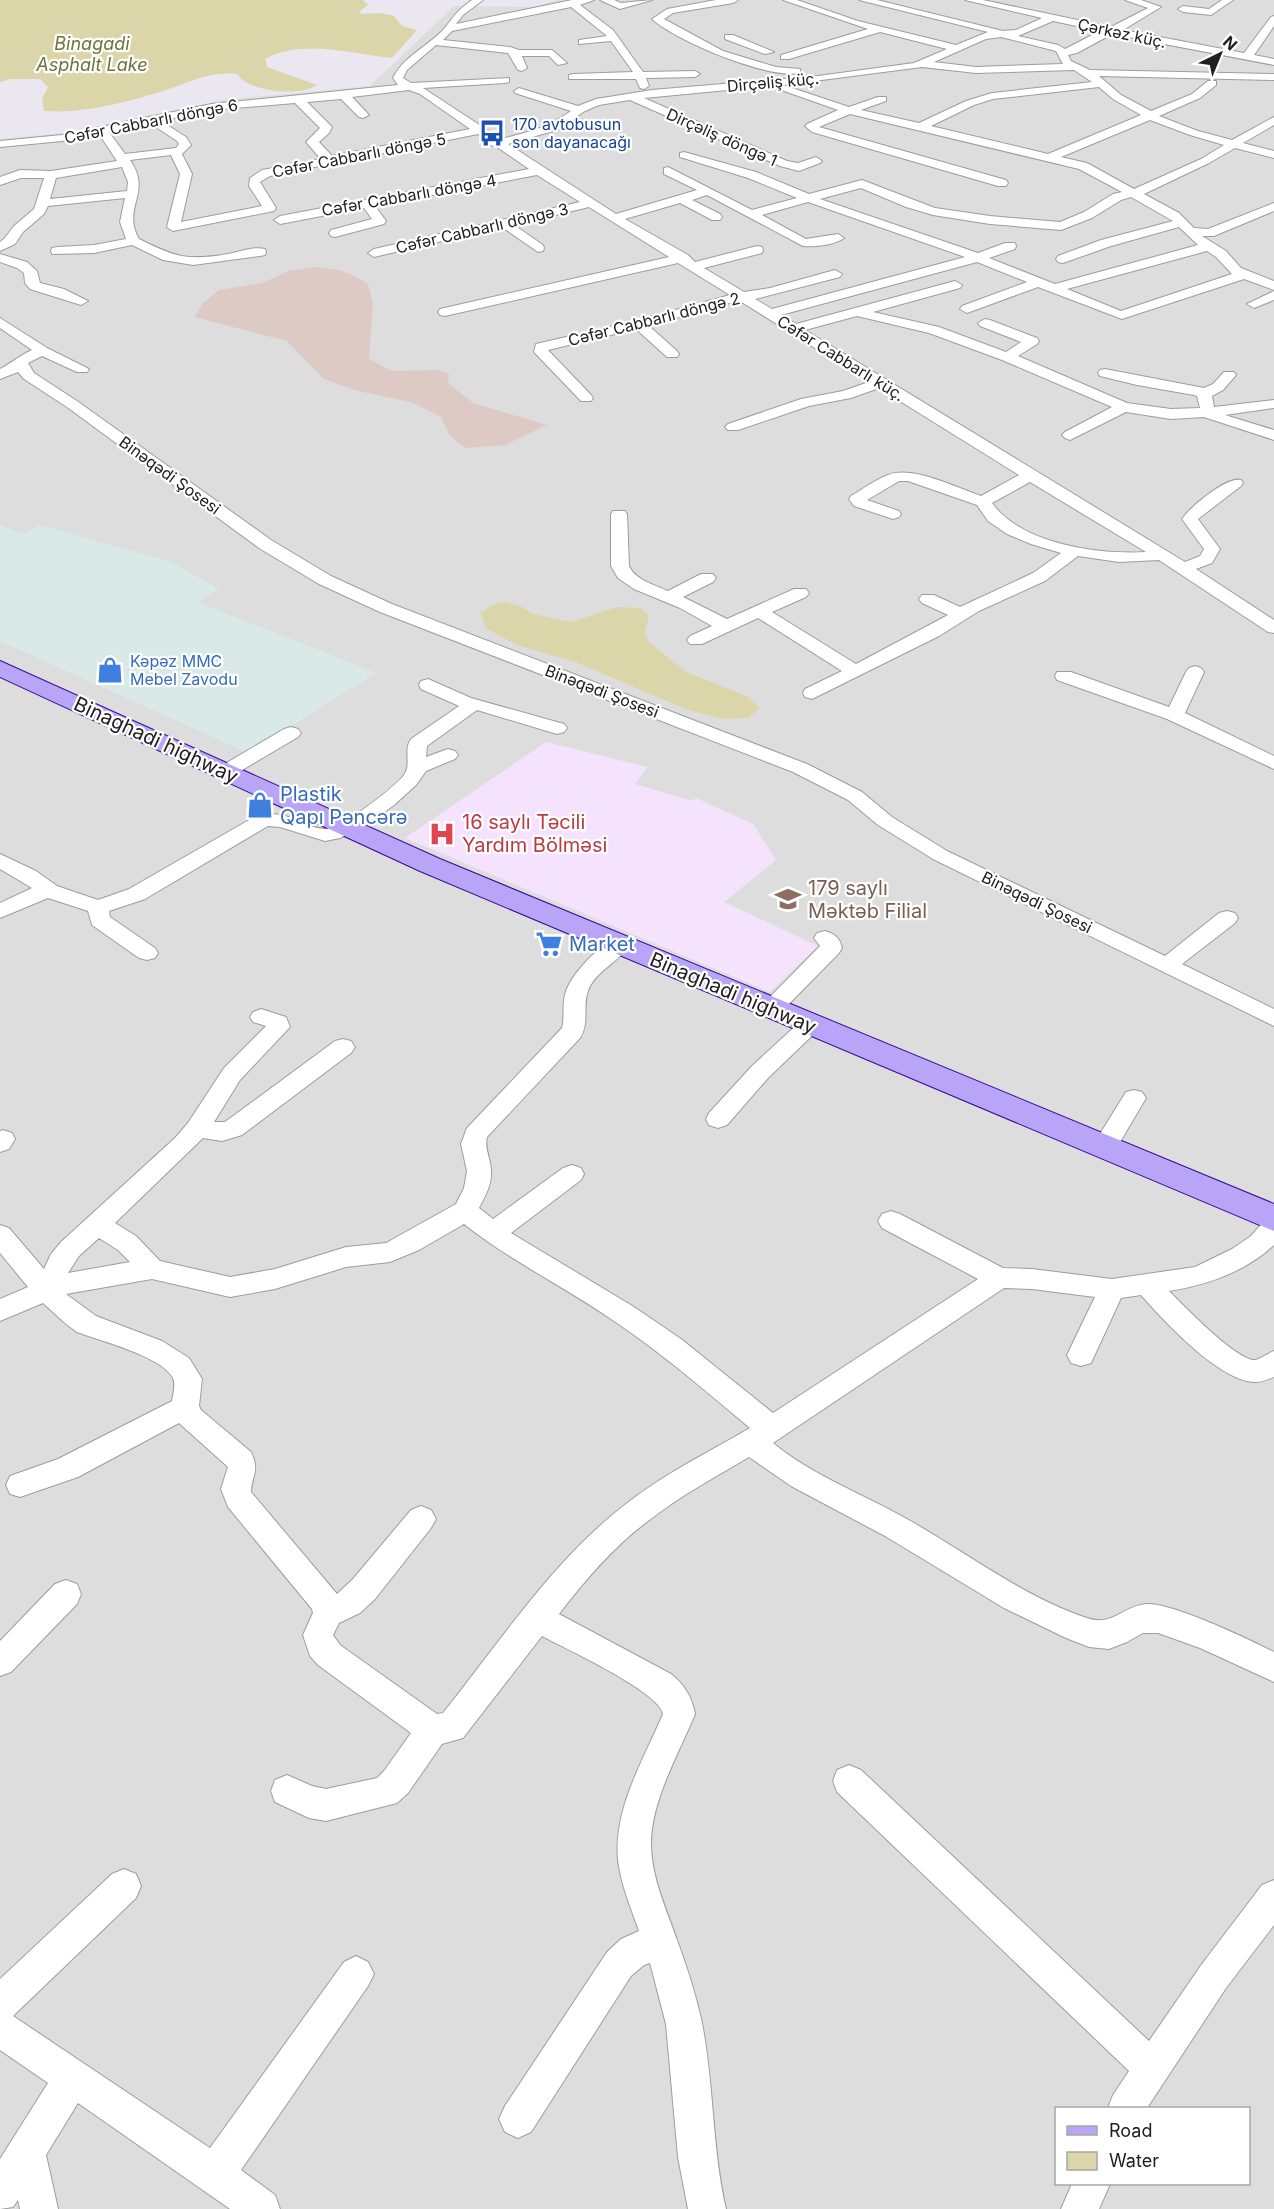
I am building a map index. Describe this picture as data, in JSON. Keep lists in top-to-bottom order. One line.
{"streets":{"main road":["Binaghadi highway"],"street":["Çərkəz küç.","Dirçəliş küç.","Cəfər Cabbarlı döngə 6","Dirçəliş döngə 1","Cəfər Cabbarlı döngə 5","Cəfər Cabbarlı döngə 4","Cəfər Cabbarlı döngə 3","Cəfər Cabbarlı döngə 2","Cəfər Cabbarlı küç.","Binəqədi Şosesi"]},"crossings":[["Çərkəz küç.","Dirçəliş küç."],["Dirçəliş küç.","Dirçəliş döngə 1"],["Dirçəliş küç.","Cəfər Cabbarlı küç."],["Cəfər Cabbarlı döngə 6","Cəfər Cabbarlı küç."],["Cəfər Cabbarlı döngə 5","Cəfər Cabbarlı küç."],["Cəfər Cabbarlı döngə 4","Cəfər Cabbarlı küç."],["Cəfər Cabbarlı döngə 3","Cəfər Cabbarlı küç."],["Cəfər Cabbarlı döngə 2","Cəfər Cabbarlı küç."]],"water":["Binagadi Asphalt Lake"],"places":{"bus stop":["170 avtobusun son dayanacağı"],"shop":["Kəpəz MMC Mebel Zavodu","Plastik Qapı Pəncərə"],"hospital":["16 saylı Təcili Yardım Bölməsi"],"school or university":["179 saylı Məktəb Filial"],"supermarket":["Market"]},"legend":["Road","Water"],"north":"top right"}
